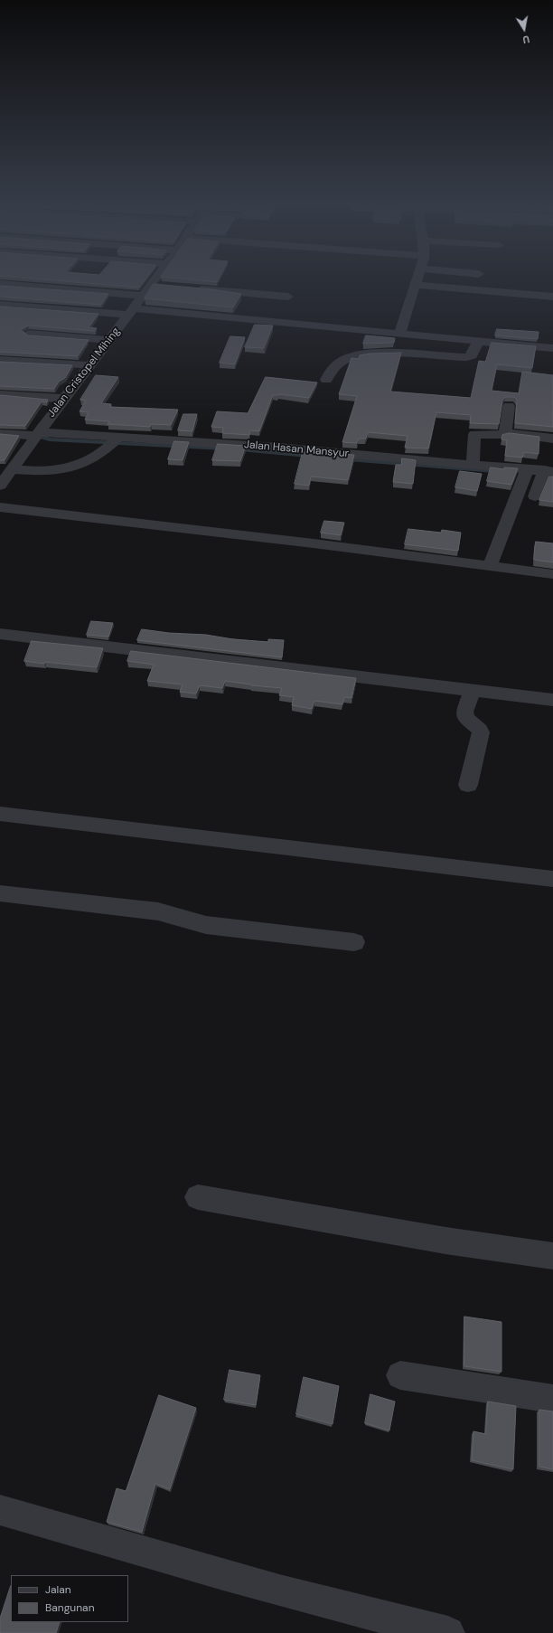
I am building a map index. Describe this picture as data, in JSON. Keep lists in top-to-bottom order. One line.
{"streets":{"street":["Jalan Cristopel Mihing","Jalan Hasan Mansyur"]},"crossings":[["Jalan Cristopel Mihing","Jalan Hasan Mansyur"]],"legend":["Jalan","Bangunan"],"north":"bottom"}
